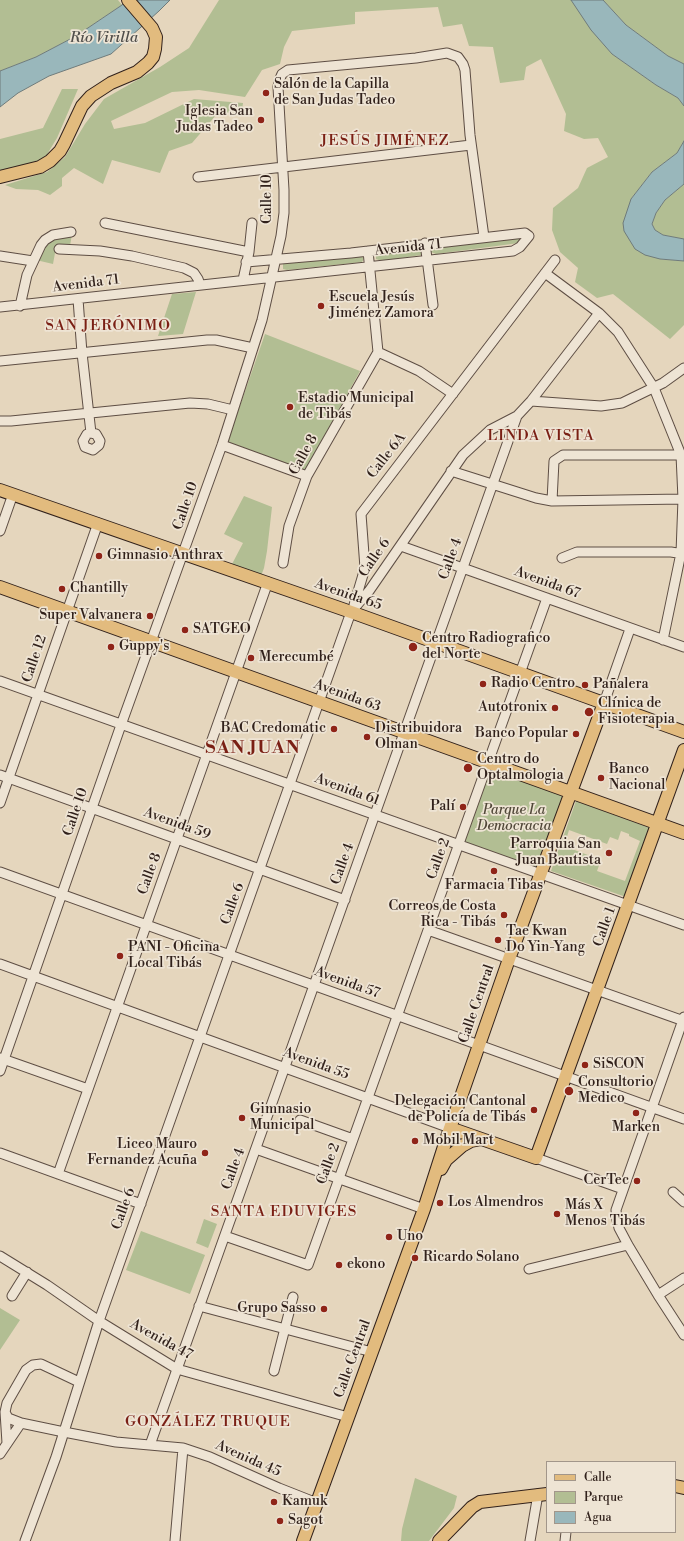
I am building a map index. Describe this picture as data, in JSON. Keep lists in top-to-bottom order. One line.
{"streets":{"main road":["Avenida 65","Avenida 63","Calle 1","Calle Central","Avenida 55"],"street":["Calle 10","Avenida 71","Calle 8","Calle 6A","Calle 6","Calle 4","Avenida 67","Calle 12","Avenida 61","Avenida 59","Calle 2","Avenida 57","Avenida 47","Avenida 45"]},"crossings":[["Calle 10","Avenida 71"],["Calle 10","Avenida 65"],["Calle 10","Avenida 63"],["Calle 10","Avenida 61"],["Calle 10","Avenida 59"],["Calle 10","Avenida 57"],["Calle 10","Avenida 55"],["Calle 8","Avenida 65"],["Calle 8","Avenida 63"],["Calle 8","Avenida 61"],["Calle 8","Avenida 59"],["Calle 8","Avenida 57"],["Calle 8","Avenida 55"],["Calle 6A","Calle 6"],["Calle 6","Calle 4"],["Calle 6","Avenida 67"],["Calle 6","Avenida 65"],["Calle 6","Avenida 63"],["Calle 6","Avenida 61"],["Calle 6","Avenida 59"],["Calle 6","Avenida 57"],["Calle 6","Avenida 55"],["Calle 6","Avenida 47"],["Calle 6","Avenida 45"],["Calle 4","Avenida 67"],["Calle 4","Avenida 65"],["Calle 4","Avenida 63"],["Calle 4","Avenida 61"],["Calle 4","Avenida 59"],["Calle 4","Calle 2"],["Calle 4","Avenida 57"],["Calle 4","Avenida 55"],["Calle 4","Avenida 47"],["Calle 4","Avenida 45"],["Avenida 67","Calle 2"],["Avenida 67","Calle Central"],["Avenida 65","Calle 12"],["Avenida 65","Calle 2"],["Avenida 65","Calle Central"],["Calle 12","Avenida 63"],["Calle 12","Avenida 61"],["Calle 12","Avenida 59"],["Avenida 63","Calle 2"],["Avenida 63","Calle 1"],["Avenida 63","Calle Central"],["Avenida 61","Calle 2"],["Avenida 61","Calle 1"],["Avenida 61","Calle Central"],["Calle 2","Avenida 57"],["Calle 2","Avenida 55"],["Calle 1","Avenida 57"],["Calle 1","Avenida 55"],["Avenida 57","Calle Central"],["Calle Central","Avenida 55"],["Calle Central","Avenida 47"],["Calle Central","Avenida 45"]],"districts":["JESÚS JIMÉNEZ","SAN JERÓNIMO","LINDA VISTA","SAN JUAN","SANTA EDUVIGES","GONZÁLEZ TRUQUE"],"water":["Río Virilla"],"parks":["Parque La Democracia"],"places":["Salón de la Capilla de San Judas Tadeo","Iglesia San Judas Tadeo","Escuela Jesús Jiménez Zamora","Estadio Municipal de Tibás","Gimnasio Anthrax","Chantilly","Super Valvanera","SATGEO","Guppy's","Centro Radiografico del Norte","Merecumbé","Radio Centro","Pañalera","Autotronix","Clínica de Fisioterapia","BAC Credomatic","Banco Popular","Distribuidora Olman","Centro do Optalmologia","Banco Nacional","Palí","Parroquia San Juan Bautista","Farmacia Tibas","Correos de Costa Rica - Tibás","Tae Kwan Do Yin-Yang","PANI - Oficina Local Tibás","SiSCON","Consultorio Medico","Delegación Cantonal de Policía de Tibás","Marken","Gimnasio Municipal","Mobil Mart","Liceo Mauro Fernandez Acuña","CerTec","Los Almendros","Más X Menos Tibás","Uno","Ricardo Solano","ekono","Grupo Sasso","Kamuk","Sagot"],"legend":["Calle","Parque","Agua"]}
